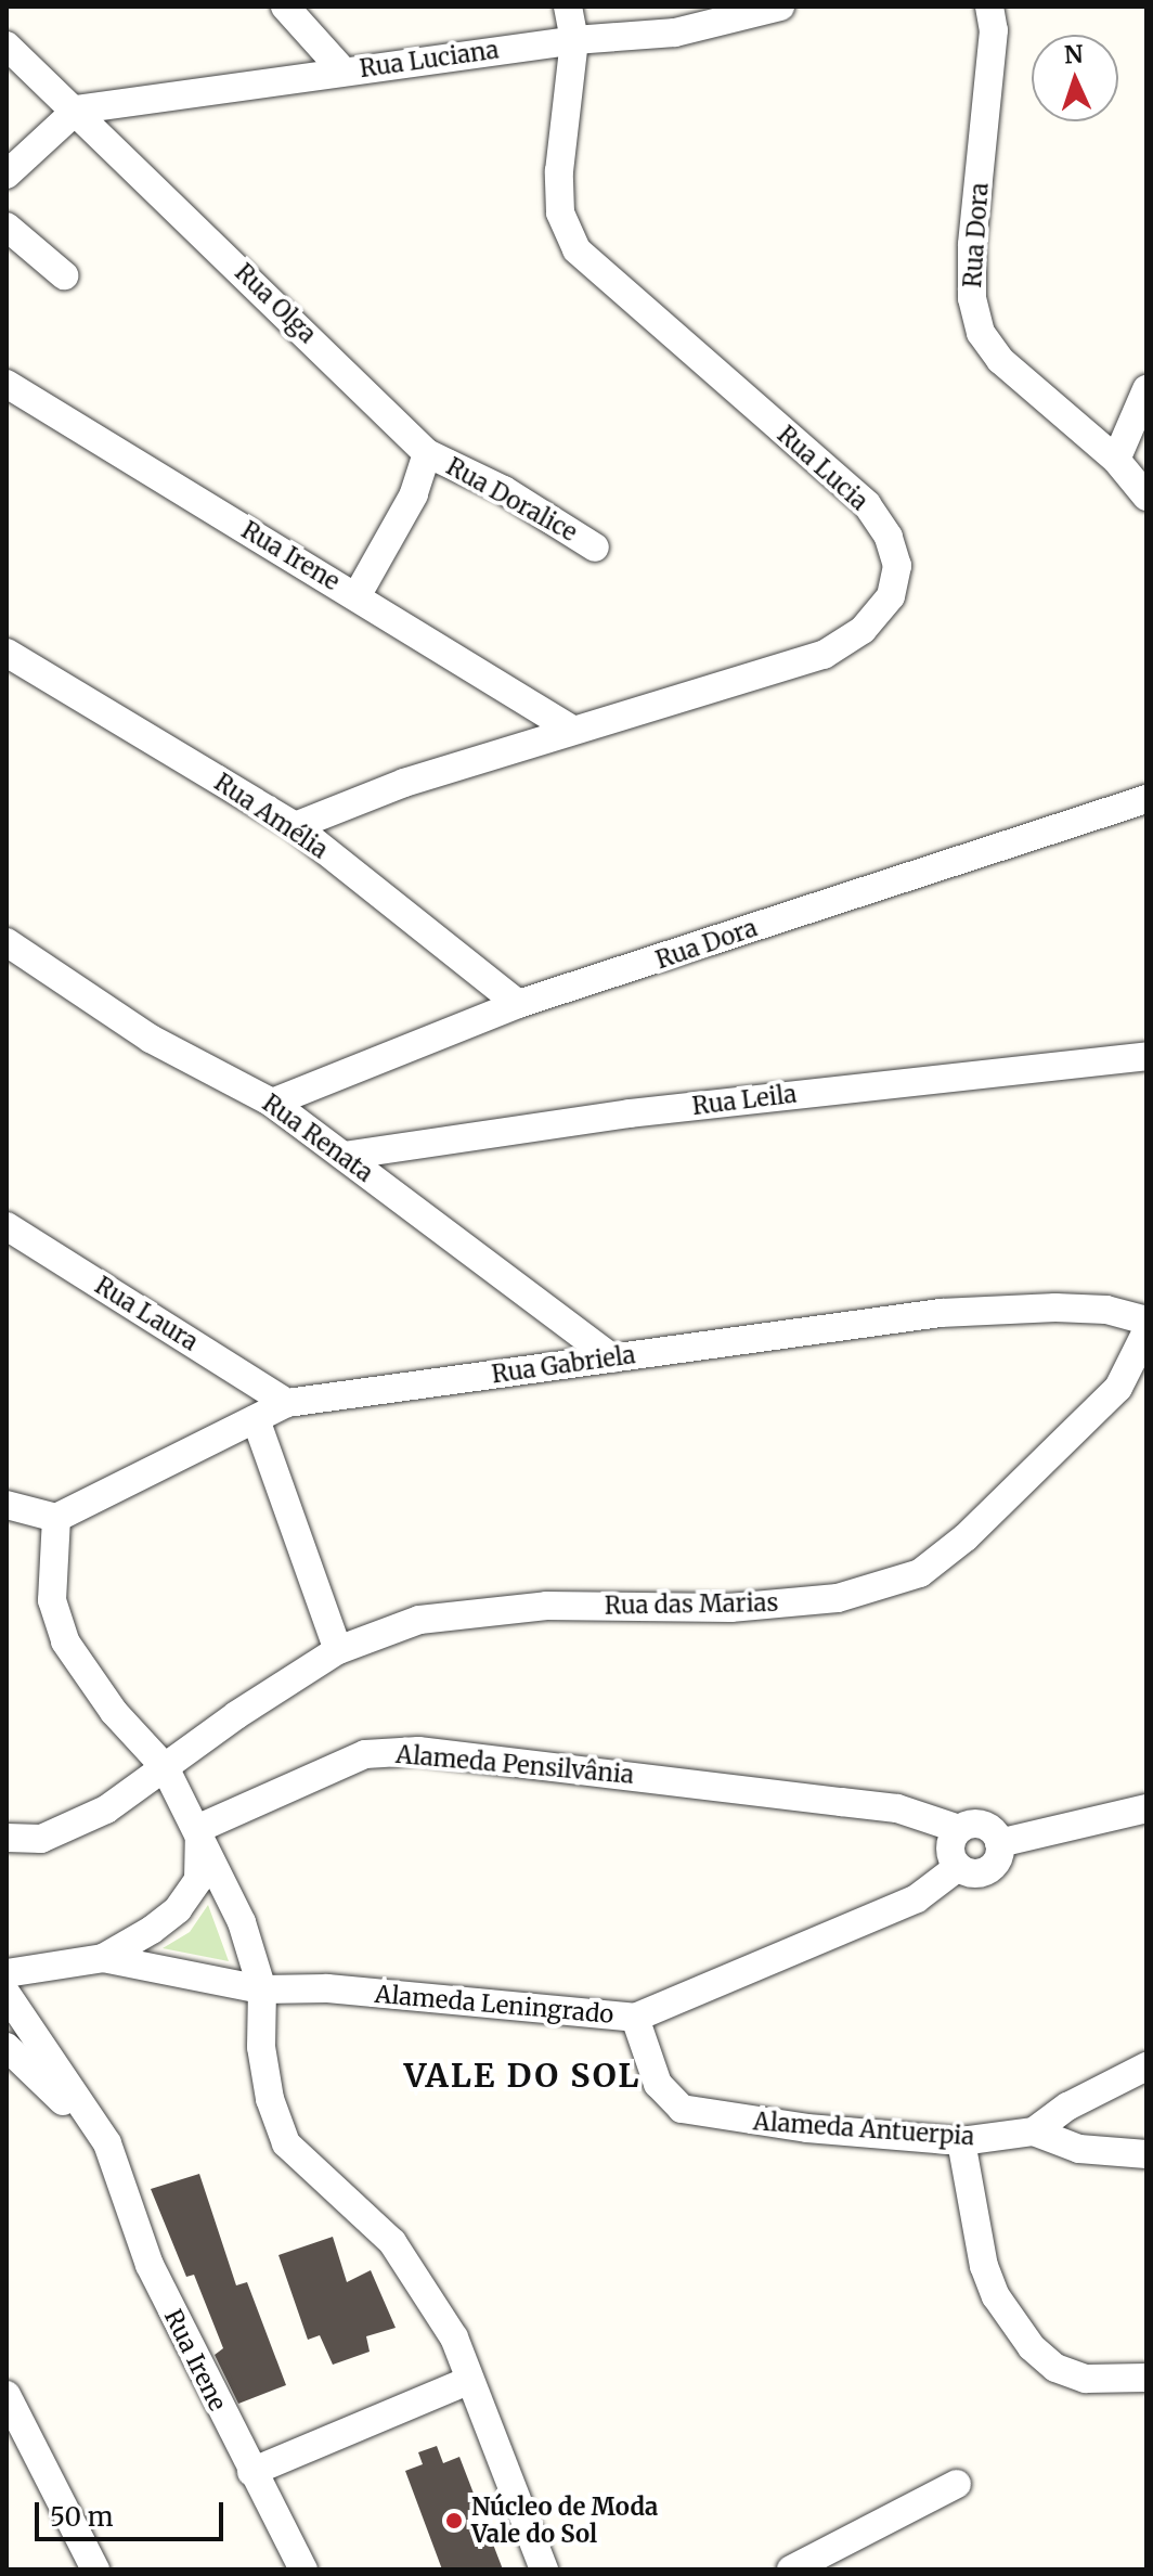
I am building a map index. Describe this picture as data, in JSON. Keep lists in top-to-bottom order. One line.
{"streets":{"street":["Rua Luciana","Rua Dora","Rua Olga","Rua Lucia","Rua Doralice","Rua Irene","Rua Amélia","Rua Leila","Rua Renata","Rua Laura","Rua Gabriela","Rua das Marias","Alameda Pensilvânia","Alameda Leningrado","Alameda Antuerpia"]},"crossings":[["Rua Luciana","Rua Olga"],["Rua Luciana","Rua Lucia"],["Rua Dora","Rua Amélia"],["Rua Dora","Rua Renata"],["Rua Olga","Rua Doralice"],["Rua Lucia","Rua Irene"],["Rua Lucia","Rua Amélia"],["Rua Leila","Rua Renata"],["Rua Renata","Rua Gabriela"],["Rua Laura","Rua Gabriela"],["Alameda Pensilvânia","Alameda Leningrado"],["Alameda Leningrado","Alameda Antuerpia"]],"districts":["VALE DO SOL"],"places":["Núcleo de Moda Vale do Sol"],"scale_bar":"50 m","north":"top"}
